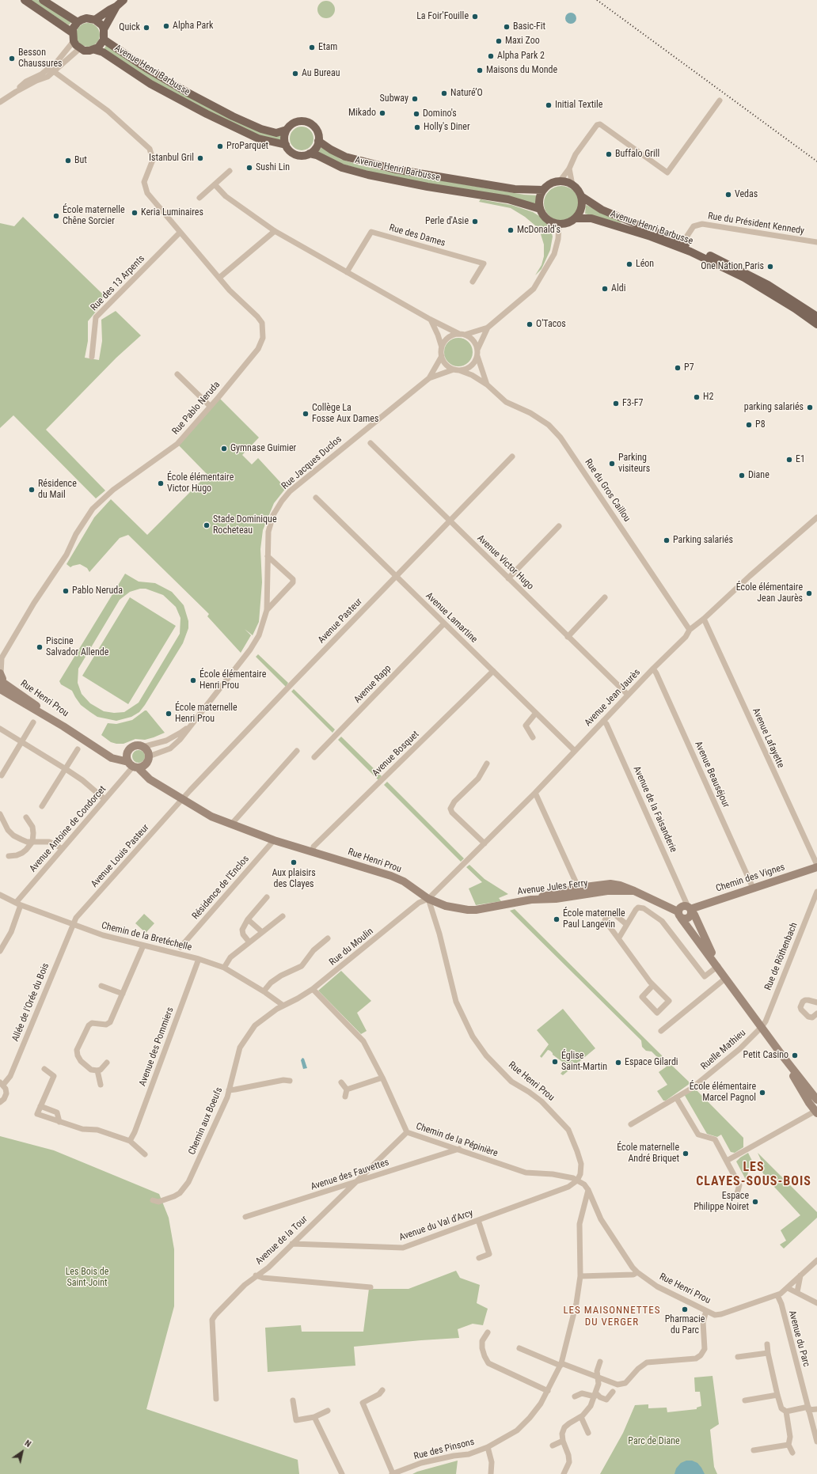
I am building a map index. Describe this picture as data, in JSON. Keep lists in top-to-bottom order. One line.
{"streets":{"main road":["Avenue Henri Barbusse"],"street":["Rue du Président Kennedy","Rue des Dames","Rue des 13 Arpents","Rue Pablo Neruda","Rue Jacques Duclos","Rue du Gros Caillou","Avenue Victor Hugo","Avenue Lamartine","Avenue Pasteur","Avenue Rapp","Avenue Jean Jaurès","Rue Henri Prou","Avenue Lafayette","Avenue Bosquet","Avenue Beauséjour","Avenue de la Faisanderie","Avenue Antoine de Condorcet","Avenue Louis Pasteur","Chemin des Vignes","Résidence de l'Enclos","Avenue Jules Ferry","Chemin de la Bretéchelle","Rue du Moulin","Rue de Röthenbach","Allée de l'Orée du Bois","Avenue des Pommiers","Ruelle Mathieu","Chemin aux Boeufs","Chemin de la Pépinière","Avenue des Fauvettes","Avenue du Val d'Arcy","Avenue de la Tour","Avenue du Parc","Rue des Pinsons"]},"crossings":[["Avenue Henri Barbusse","Rue du Président Kennedy"],["Avenue Henri Barbusse","Rue Jacques Duclos"],["Rue des 13 Arpents","Rue Pablo Neruda"],["Rue Jacques Duclos","Rue du Gros Caillou"],["Rue Jacques Duclos","Rue Henri Prou"],["Rue Jacques Duclos","Avenue Antoine de Condorcet"],["Rue du Gros Caillou","Avenue Jean Jaurès"],["Avenue Victor Hugo","Avenue Pasteur"],["Avenue Victor Hugo","Avenue Jean Jaurès"],["Avenue Lamartine","Avenue Pasteur"],["Avenue Lamartine","Avenue Rapp"],["Avenue Lamartine","Avenue Jean Jaurès"],["Avenue Lamartine","Avenue Bosquet"],["Avenue Pasteur","Rue Henri Prou"],["Avenue Pasteur","Avenue Louis Pasteur"],["Avenue Jean Jaurès","Rue Henri Prou"],["Avenue Jean Jaurès","Avenue Lafayette"],["Avenue Jean Jaurès","Avenue Beauséjour"],["Avenue Jean Jaurès","Avenue de la Faisanderie"],["Avenue Jean Jaurès","Avenue Jules Ferry"],["Avenue Jean Jaurès","Rue du Moulin"],["Rue Henri Prou","Avenue Bosquet"],["Rue Henri Prou","Avenue Antoine de Condorcet"],["Rue Henri Prou","Avenue Louis Pasteur"],["Rue Henri Prou","Résidence de l'Enclos"],["Rue Henri Prou","Avenue Jules Ferry"],["Rue Henri Prou","Rue du Moulin"],["Rue Henri Prou","Chemin de la Pépinière"],["Rue Henri Prou","Avenue du Val d'Arcy"],["Rue Henri Prou","Avenue du Parc"],["Rue Henri Prou","Rue des Pinsons"],["Avenue Beauséjour","Chemin des Vignes"],["Avenue de la Faisanderie","Chemin des Vignes"],["Avenue Antoine de Condorcet","Chemin de la Bretéchelle"],["Avenue Louis Pasteur","Chemin de la Bretéchelle"],["Avenue Louis Pasteur","Allée de l'Orée du Bois"],["Avenue Jules Ferry","Rue du Moulin"],["Chemin de la Bretéchelle","Rue du Moulin"],["Chemin de la Bretéchelle","Allée de l'Orée du Bois"],["Chemin de la Bretéchelle","Avenue des Pommiers"],["Chemin de la Bretéchelle","Chemin aux Boeufs"],["Rue du Moulin","Chemin aux Boeufs"],["Rue du Moulin","Chemin de la Pépinière"],["Rue de Röthenbach","Ruelle Mathieu"],["Chemin de la Pépinière","Avenue des Fauvettes"],["Chemin de la Pépinière","Avenue du Val d'Arcy"],["Chemin de la Pépinière","Avenue de la Tour"],["Avenue des Fauvettes","Avenue de la Tour"],["Avenue du Val d'Arcy","Avenue de la Tour"]],"districts":["LES CLAYES-SOUS-BOIS","LES MAISONNETTES DU VERGER"],"parks":["Les Bois de Saint-Joint","Parc de Diane"],"places":["La Foir'Fouille","Alpha Park","Basic-Fit","Quick","Maxi Zoo","Etam","Alpha Park 2","Besson Chaussures","Maisons du Monde","Au Bureau","Naturé’O","Subway","Initial Textile","Mikado","Domino's","Holly's Diner","ProParquet","Buffalo Grill","Istanbul Gril","But","Sushi Lin","Vedas","Keria Luminaires","École maternelle Chêne Sorcier","Perle d'Asie","McDonald's","Léon","One Nation Paris","Aldi","O'Tacos","P7","H2","F3-F7","parking salariés","Collège La Fosse Aux Dames","P8","Gymnase Guimier","E1","Parking visiteurs","Diane","École élémentaire Victor Hugo","Résidence du Mail","Stade Dominique Rocheteau","Parking salariés","Pablo Neruda","École élémentaire Jean Jaurès","Piscine Salvador Allende","École élémentaire Henri Prou","École maternelle Henri Prou","Aux plaisirs des Clayes","École maternelle Paul Langevin","Petit Casino","Église Saint-Martin","Espace Gilardi","École élémentaire Marcel Pagnol","École maternelle André Briquet","Espace Philippe Noiret","Pharmacie du Parc"],"north":"top right"}
